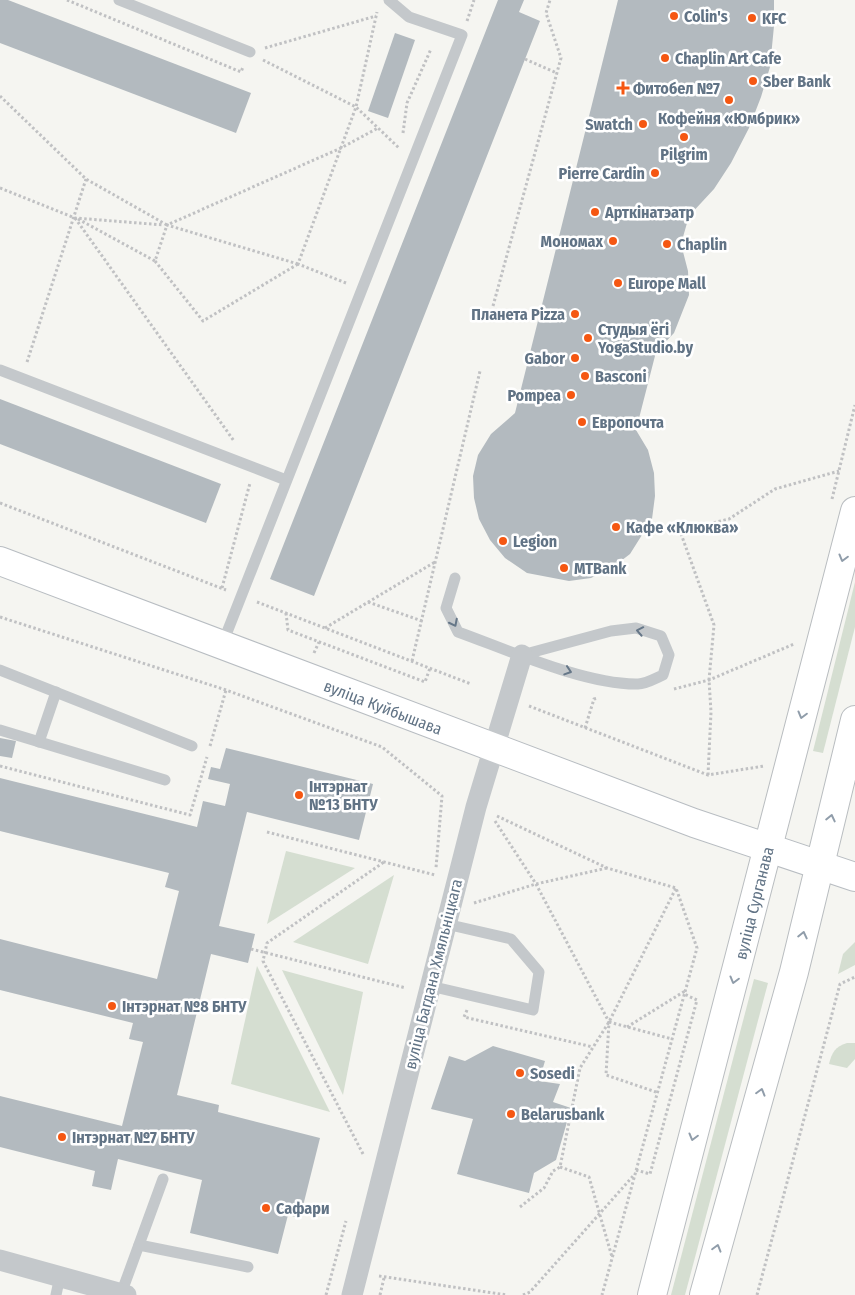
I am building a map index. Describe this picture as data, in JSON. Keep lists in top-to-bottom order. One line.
{"streets":{"main road":["вуліца Куйбышава","вуліца Сурганава"],"street":["вуліца Багдана Хмяльніцкага"]},"crossings":[["вуліца Куйбышава","вуліца Сурганава"],["вуліца Куйбышава","вуліца Багдана Хмяльніцкага"]],"places":{"other":["Colin's","KFC","Chaplin Art Cafe","Sber Bank","Кофейня «Юмбрик»","Swatch","Pilgrim","Pierre Cardin","Арткінатэатр","Мономах","Chaplin","Europe Mall","Планета Pizza","Студыя ёгі YogaStudio.by","Gabor","Basconi","Pompea","Европочта","Кафе «Клюква»","Legion","MTBank","Інтэрнат №13 БНТУ","Інтэрнат №8 БНТУ","Sosedi","Belarusbank","Інтэрнат №7 БНТУ","Сафари"],"health":["Фитобел №7"]}}
